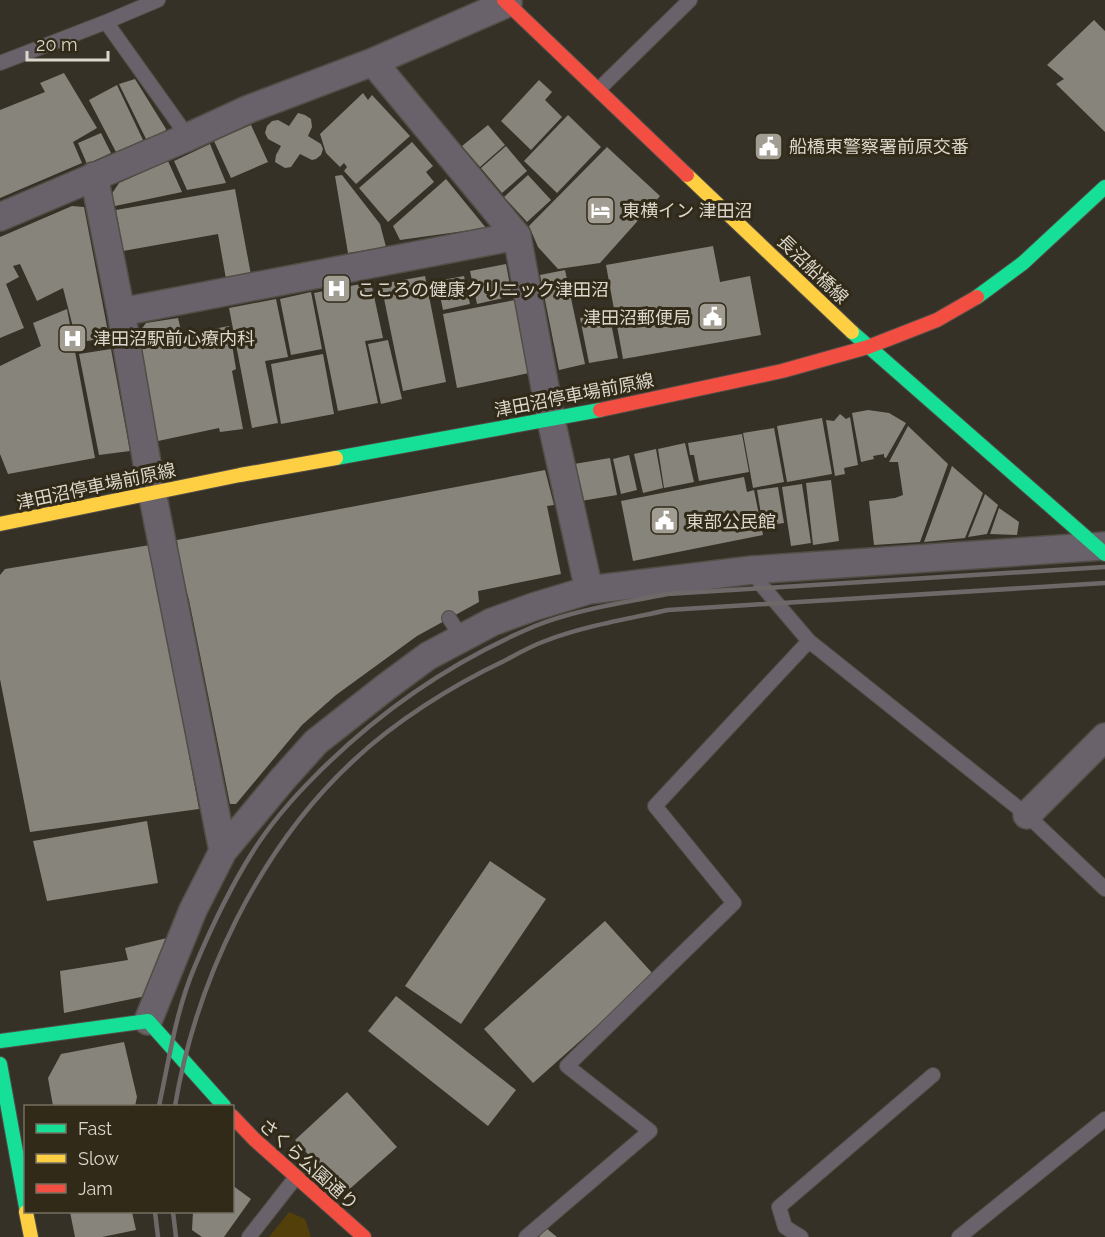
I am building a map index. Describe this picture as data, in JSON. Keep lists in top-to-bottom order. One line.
{"streets":{"main road":["長沼船橋線","津田沼停車場前原線","さくら公園通り"]},"crossings":[["長沼船橋線","津田沼停車場前原線"]],"places":{"public building":["船橋東警察署前原交番","津田沼郵便局","東部公民館"],"hotel":["東横イン 津田沼"],"hospital":["こころの健康クリニック津田沼","津田沼駅前心療内科"]},"legend":["Fast","Slow","Jam"],"scale_bar":"20 m"}
